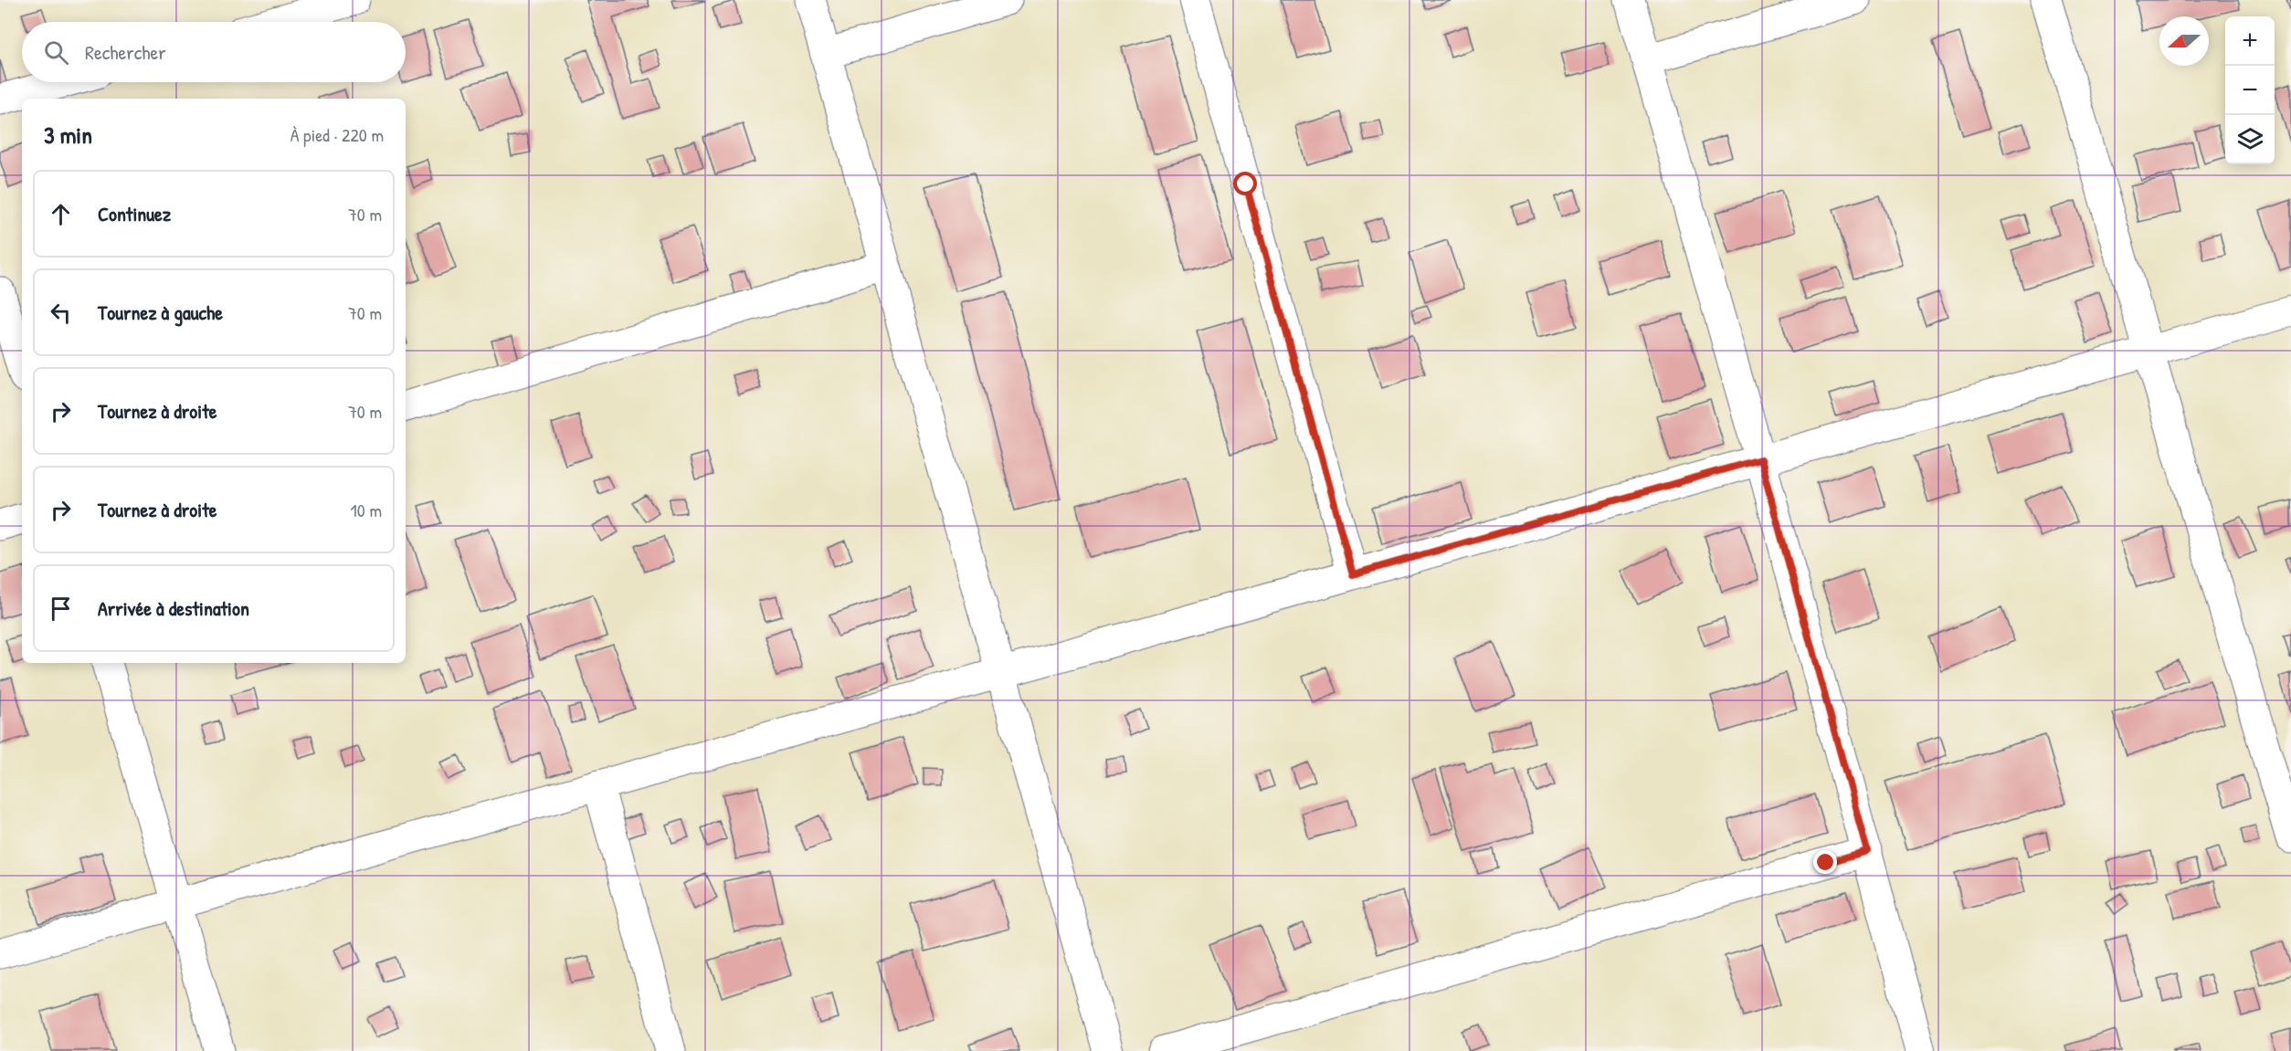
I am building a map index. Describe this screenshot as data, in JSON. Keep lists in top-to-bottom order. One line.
{"north":"left","page":{"map_buttons":["+","−"],"search":"Rechercher","heading":["3 min","À pied · 220 m"],"list":[["Continuez","70 m"],["Tournez à gauche","70 m"],["Tournez à droite","70 m"],["Tournez à droite","10 m"],"Arrivée à destination"]}}
